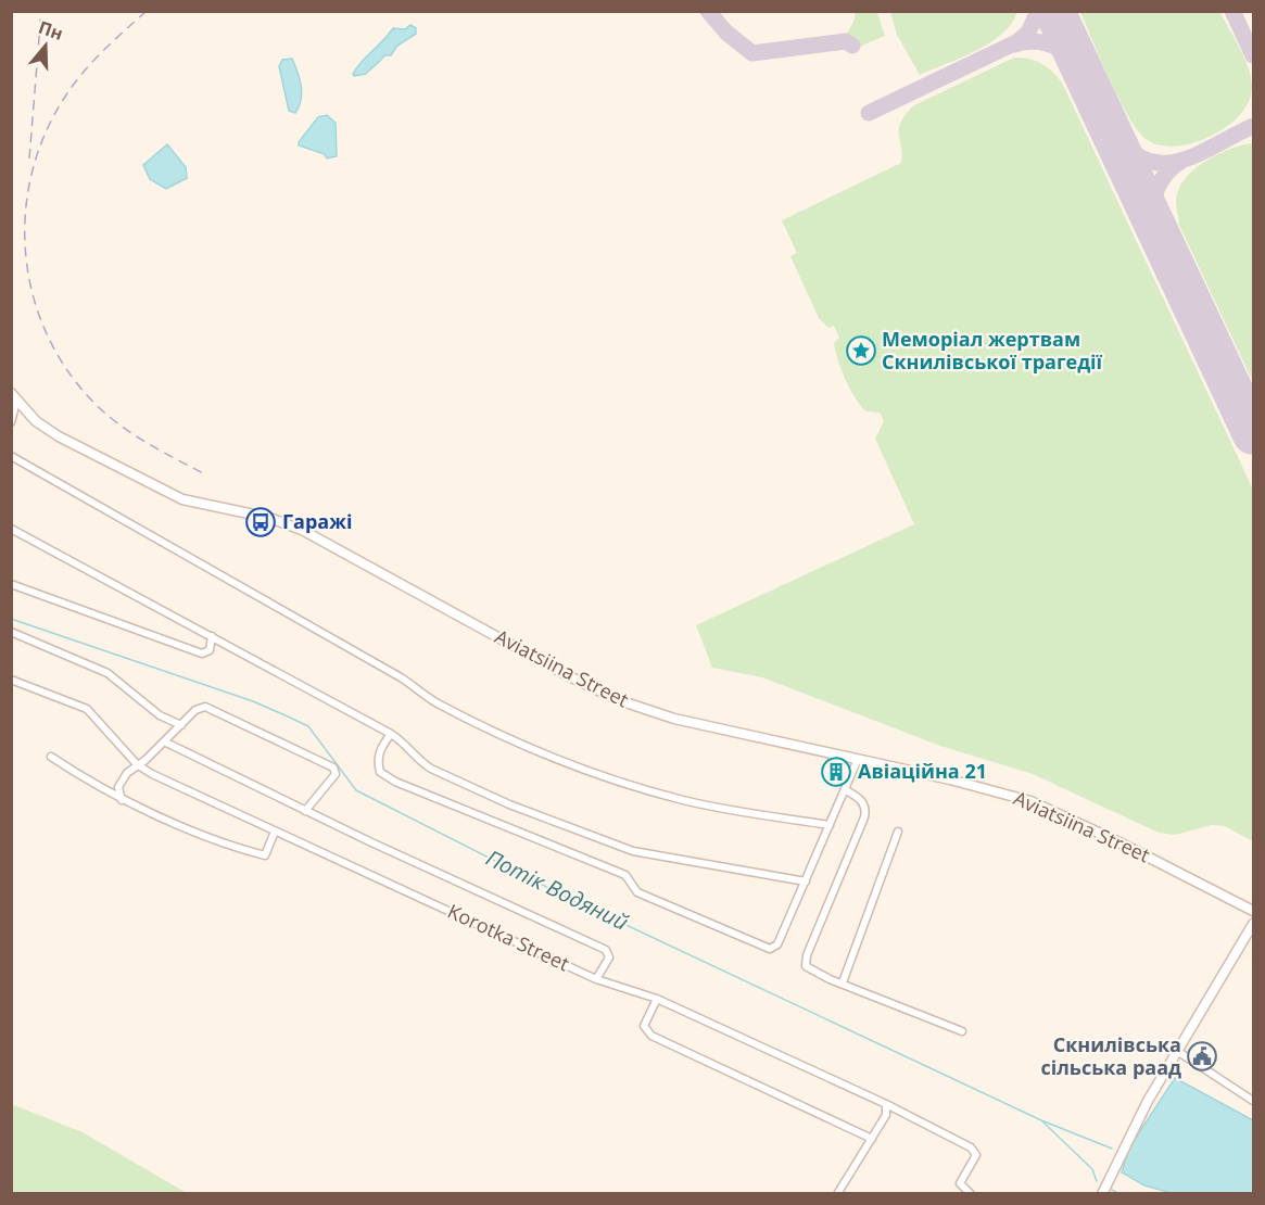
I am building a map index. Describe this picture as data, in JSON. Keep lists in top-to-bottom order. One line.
{"streets":{"street":["Aviatsiina Street","Korotka Street"]},"water":["Потік Водяний"],"places":{"place":["Меморіал жертвам Скнилівської трагедії"],"bus stop":["Гаражі"],"building":["Авіаційна 21"],"public building":["Скнилівська сільська раад"]},"north":"top"}
